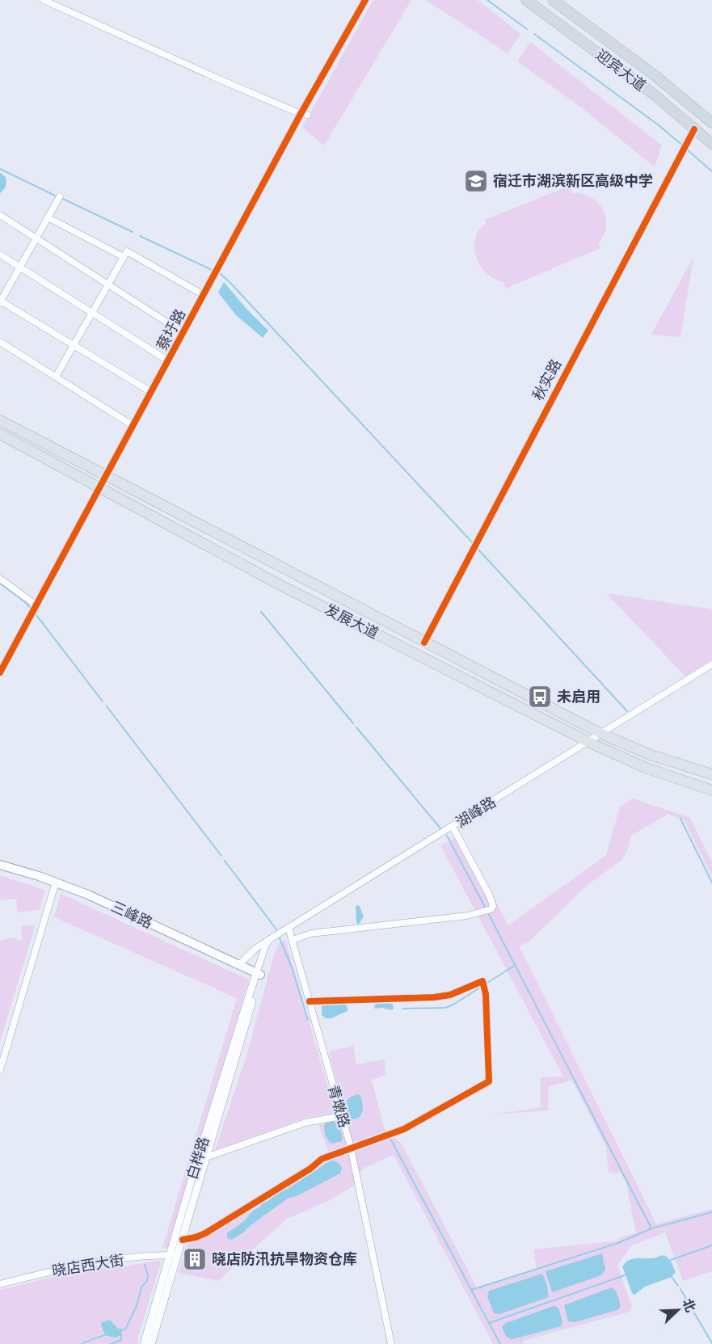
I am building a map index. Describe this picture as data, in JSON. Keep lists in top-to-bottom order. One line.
{"streets":{"highway":["迎宾大道"],"main road":["发展大道","三峰路"],"street":["蔡圩路","秋实路","湖峰路","青墩路","白桦路","晓店西大街"]},"crossings":[["迎宾大道","秋实路"],["蔡圩路","发展大道"],["秋实路","发展大道"],["发展大道","湖峰路"],["湖峰路","三峰路"],["湖峰路","青墩路"],["三峰路","白桦路"],["白桦路","晓店西大街"]],"places":{"school or university":["宿迁市湖滨新区高级中学"],"bus stop":["未启用"],"building":["晓店防汛抗旱物资仓库"]},"north":"top right"}
